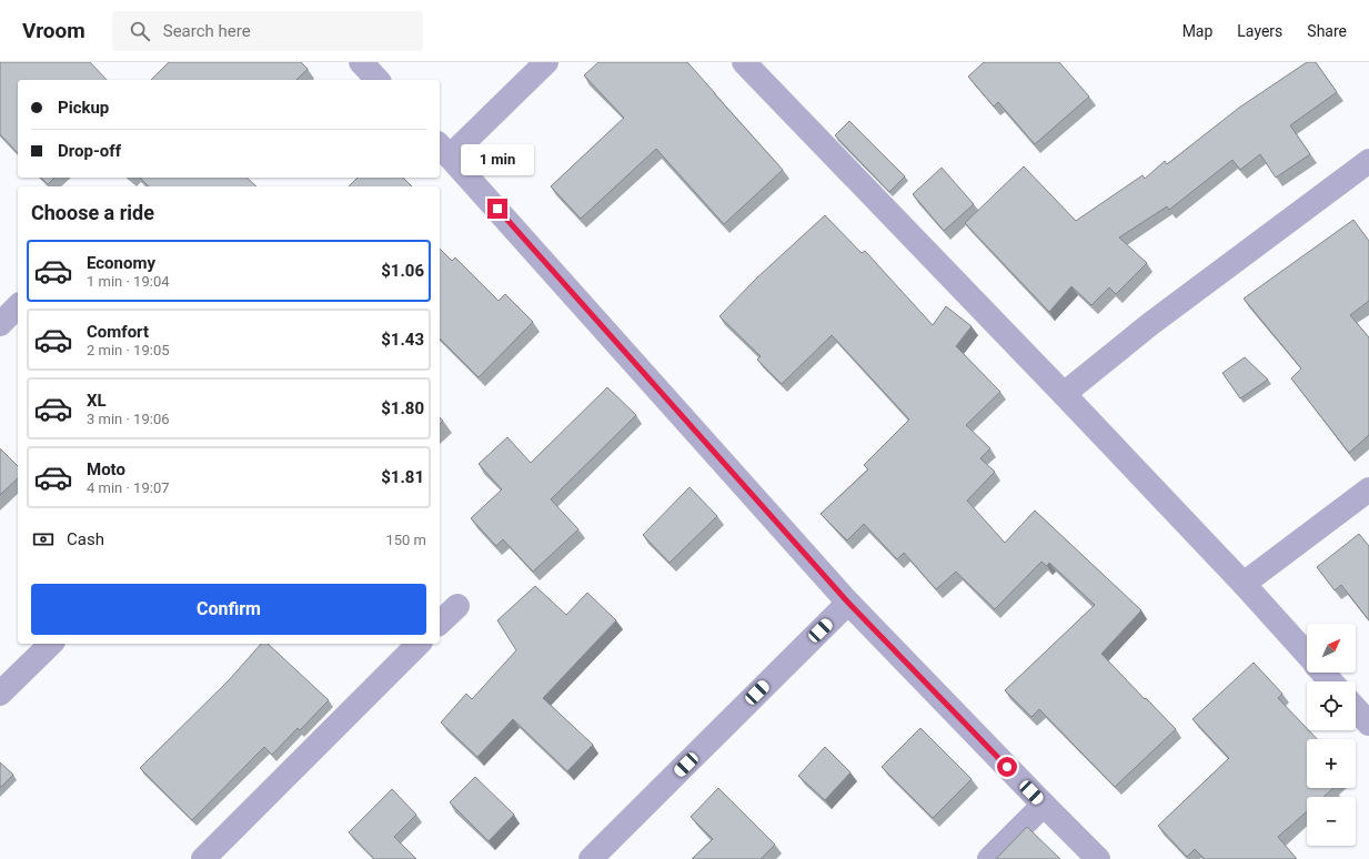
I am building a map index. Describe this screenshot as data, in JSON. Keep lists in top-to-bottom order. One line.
{"north":"top right","page":{"header":"Vroom","search":"Search here","nav":["Map","Layers","Share"],"banner":["Pickup","Drop-off"],"bubble":"1 min","heading":"Choose a ride","list":[{"name":"Economy","note":"1 min · 19:04","value":"$1.06"},{"name":"Comfort","note":"2 min · 19:05","value":"$1.43"},{"name":"XL","note":"3 min · 19:06","value":"$1.80"},{"name":"Moto","note":"4 min · 19:07","value":"$1.81"}],"pay":["Cash","150 m"],"buttons":"Confirm","map_buttons":["+","−"]}}
